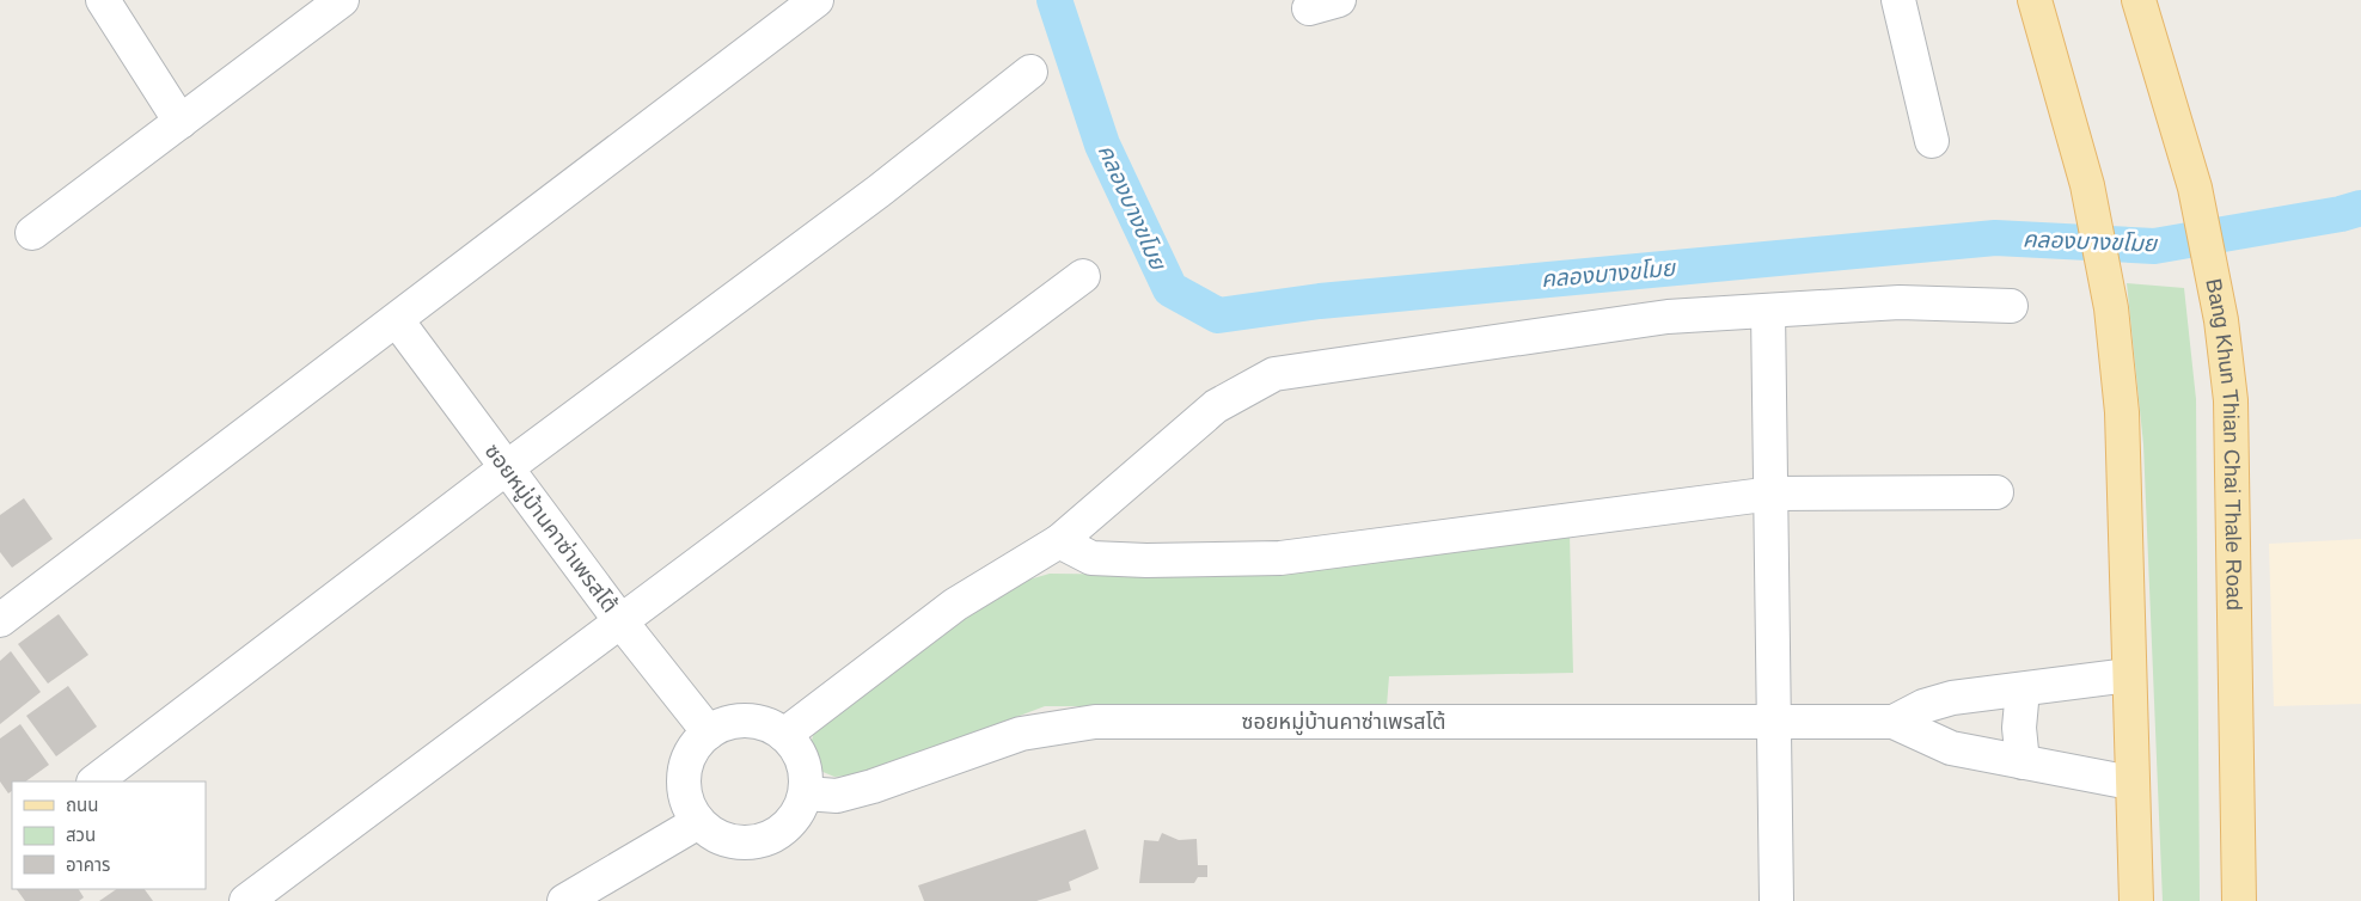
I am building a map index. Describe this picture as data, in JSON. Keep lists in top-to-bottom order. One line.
{"streets":{"main road":["Bang Khun Thian Chai Thale Road"],"street":["ซอยหมู่บ้านคาซ่าเพรสโต้"]},"water":["คลองบางขโมย"],"legend":["ถนน","สวน","อาคาร"]}
